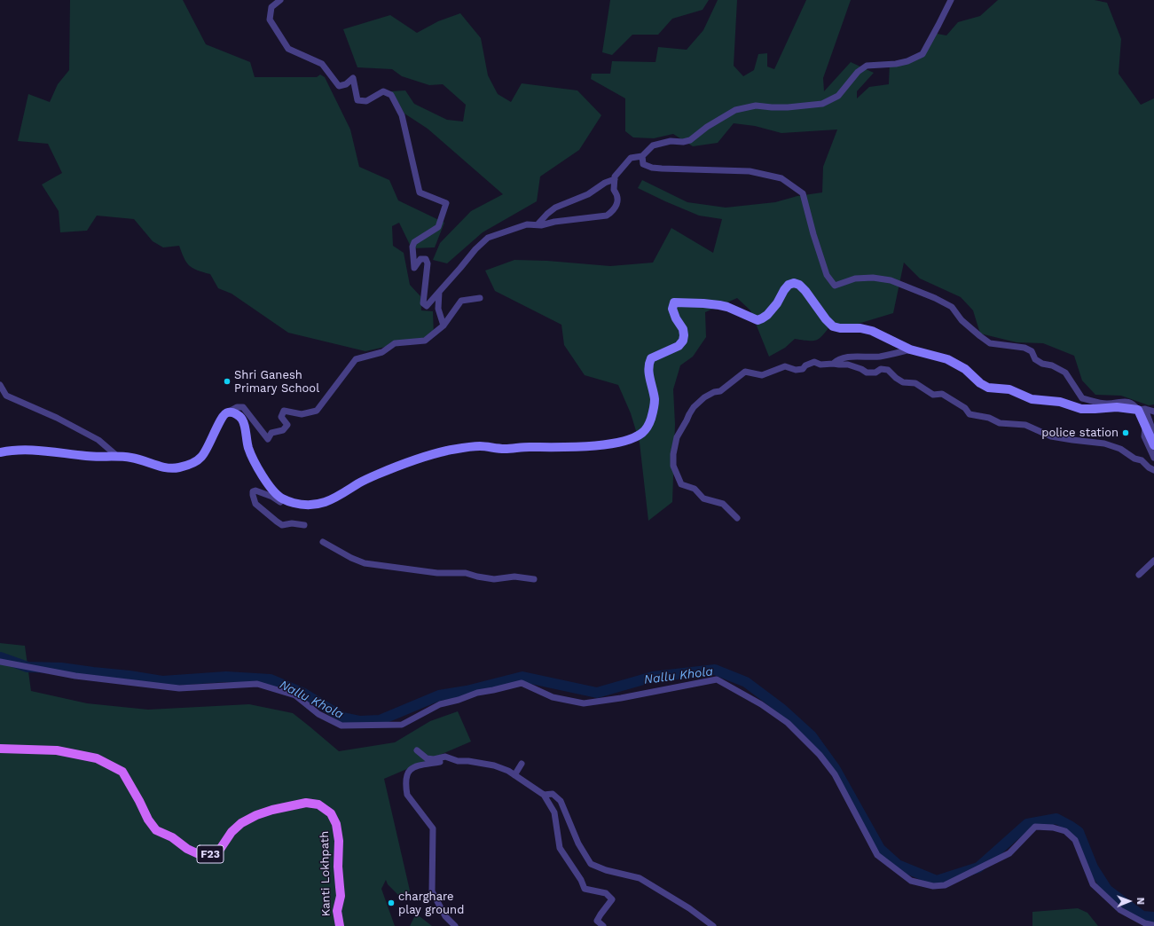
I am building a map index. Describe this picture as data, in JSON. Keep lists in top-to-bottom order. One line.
{"streets":{"main road":["F23","Kanti Lokhpath"]},"water":["Nallu Khola"],"places":["Shri Ganesh Primary School","police station","charghare play ground"],"north":"right"}
